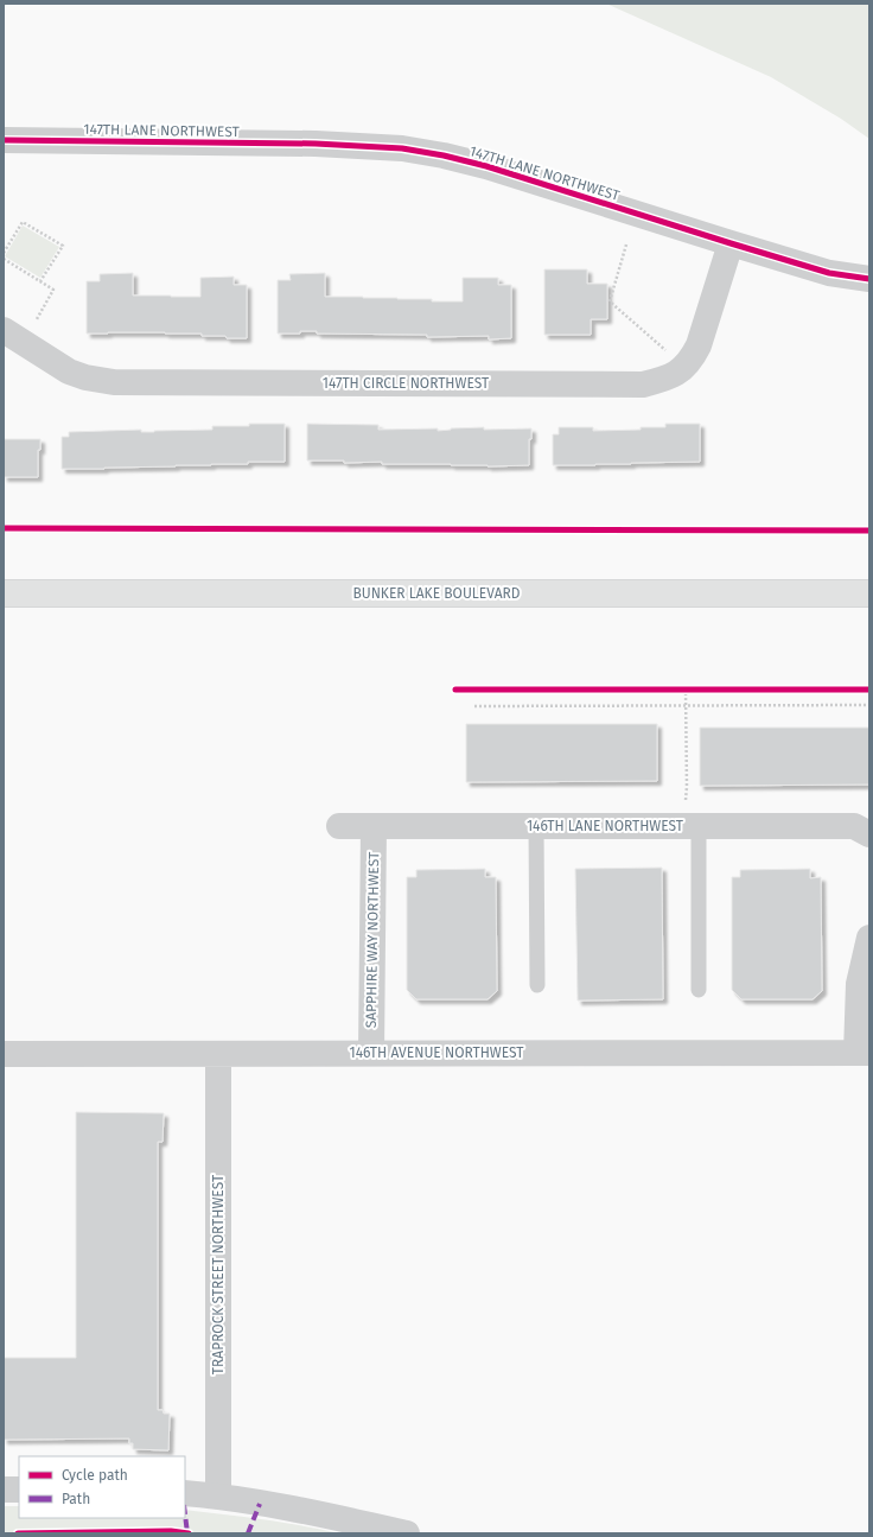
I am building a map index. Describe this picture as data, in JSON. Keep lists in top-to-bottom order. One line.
{"streets":{"main road":["BUNKER LAKE BOULEVARD"],"street":["147TH LANE NORTHWEST","147TH CIRCLE NORTHWEST","146TH LANE NORTHWEST","SAPPHIRE WAY NORTHWEST","146TH AVENUE NORTHWEST","TRAPROCK STREET NORTHWEST"]},"crossings":[["146TH LANE NORTHWEST","SAPPHIRE WAY NORTHWEST"],["SAPPHIRE WAY NORTHWEST","146TH AVENUE NORTHWEST"],["146TH AVENUE NORTHWEST","TRAPROCK STREET NORTHWEST"]],"legend":["Cycle path","Path"]}
